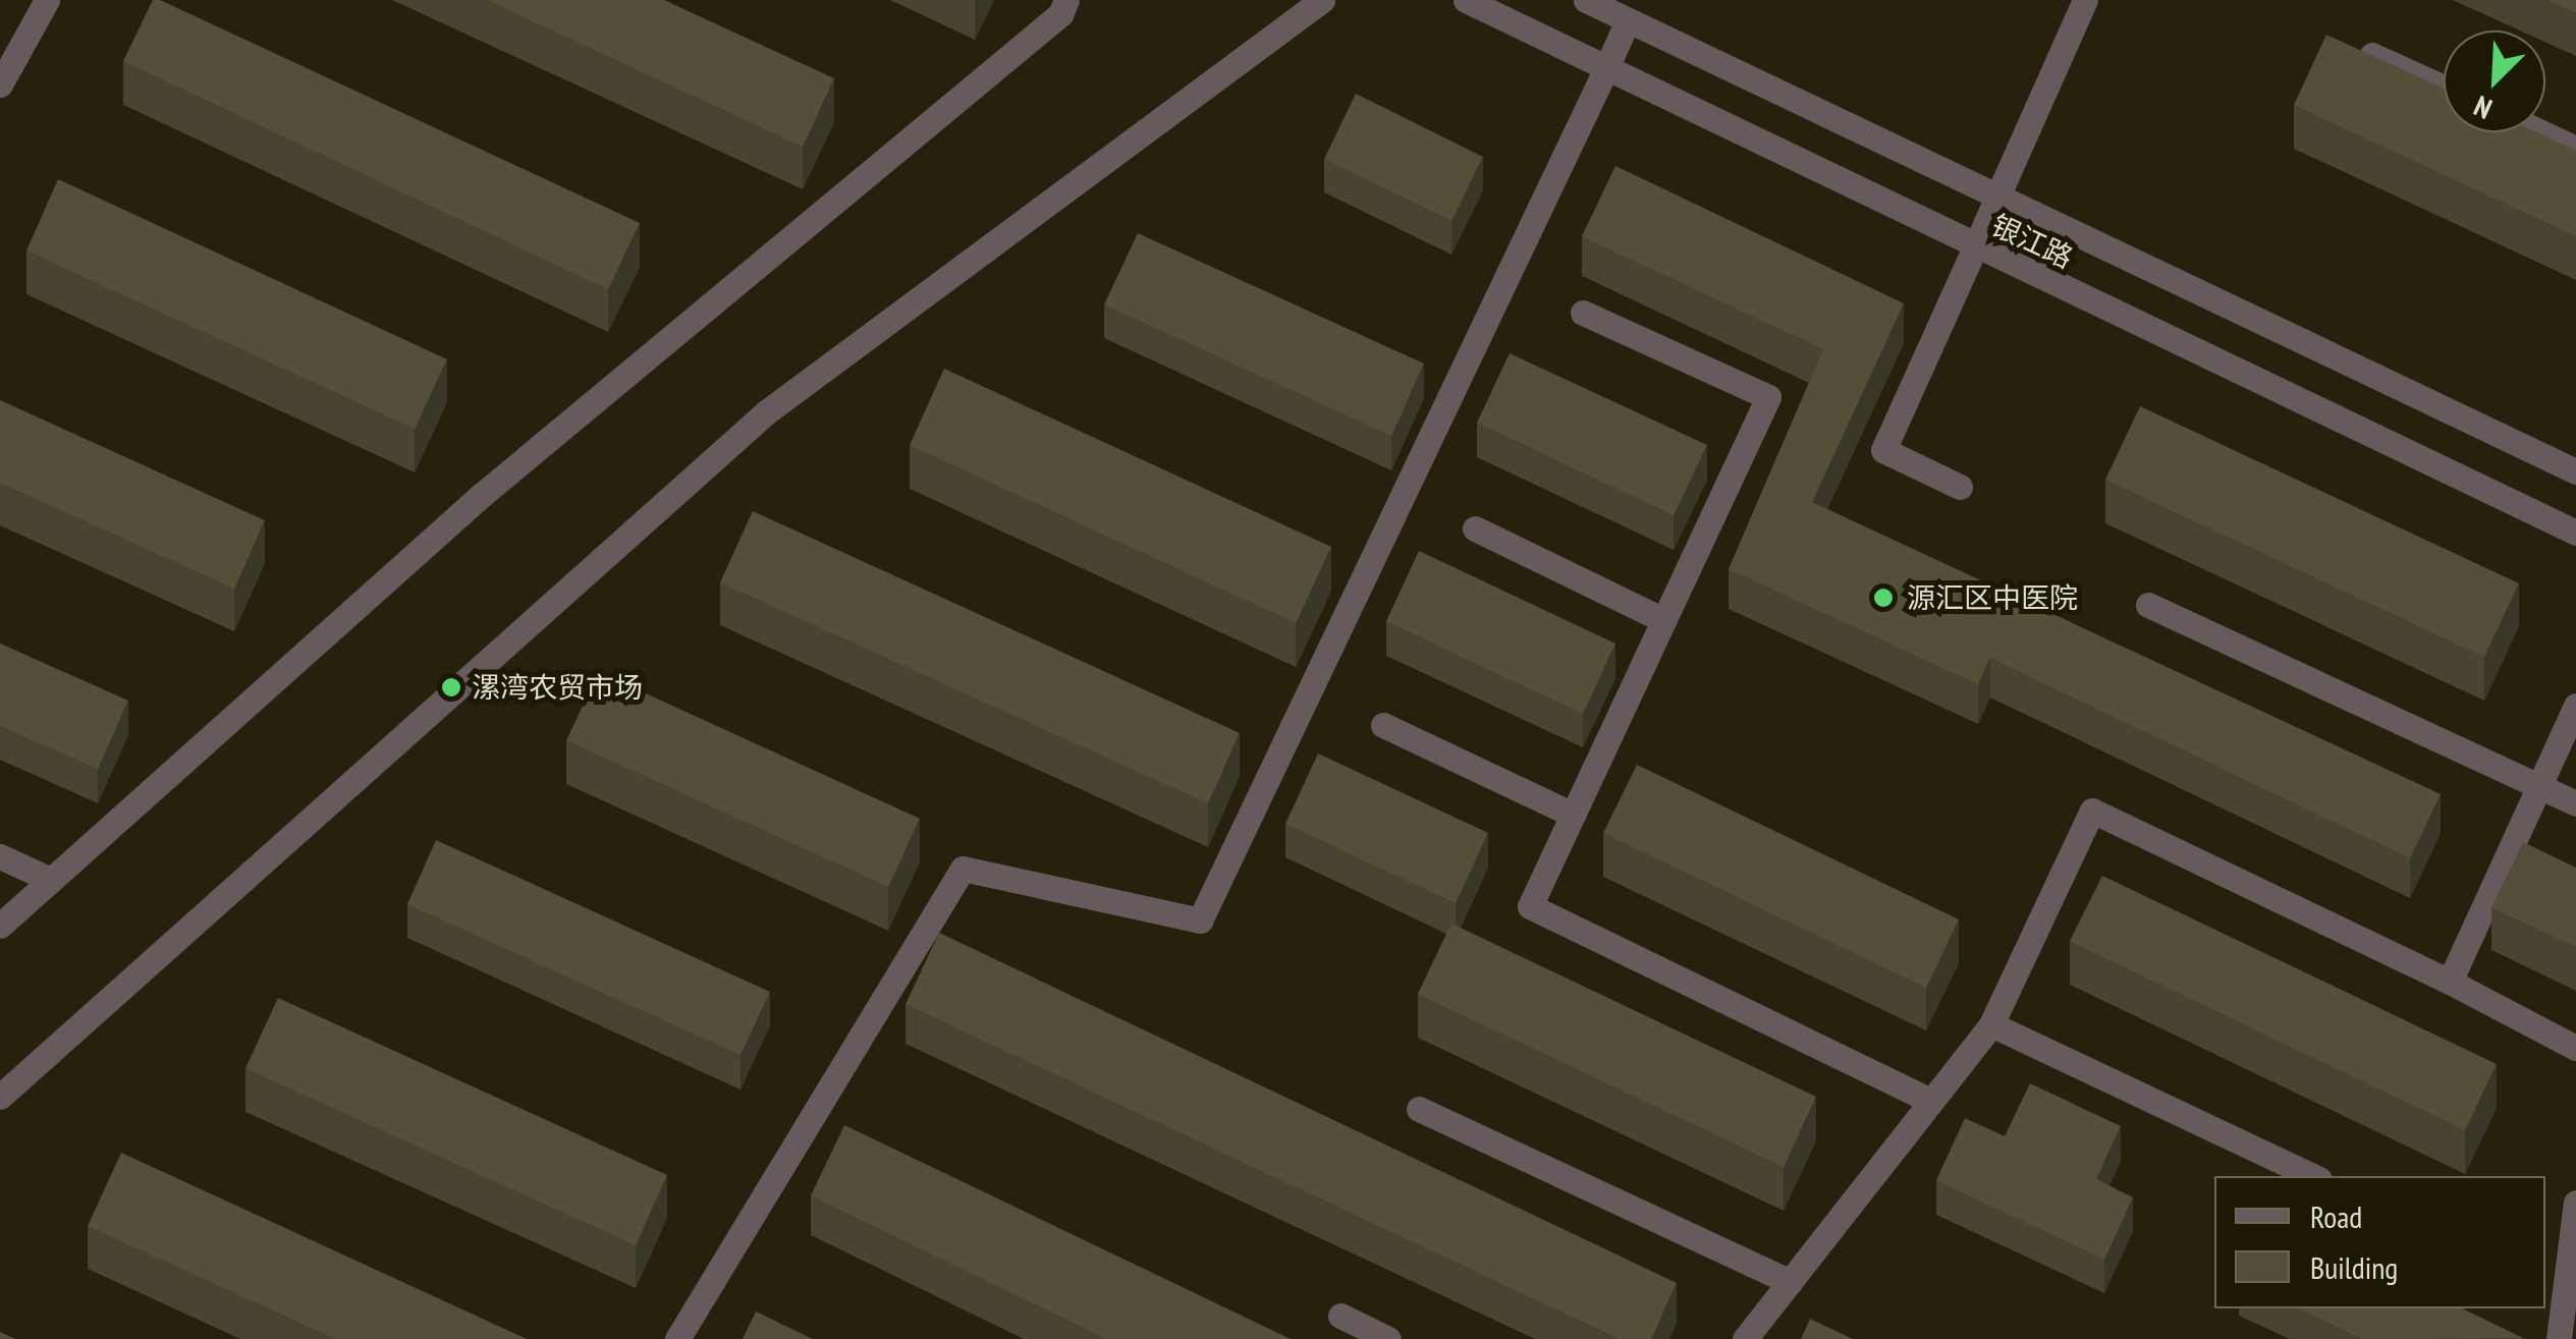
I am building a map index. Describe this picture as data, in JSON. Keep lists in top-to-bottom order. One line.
{"streets":{"street":["银江路"]},"places":["源汇区中医院","漯湾农贸市场"],"legend":["Road","Building"],"north":"bottom left"}
